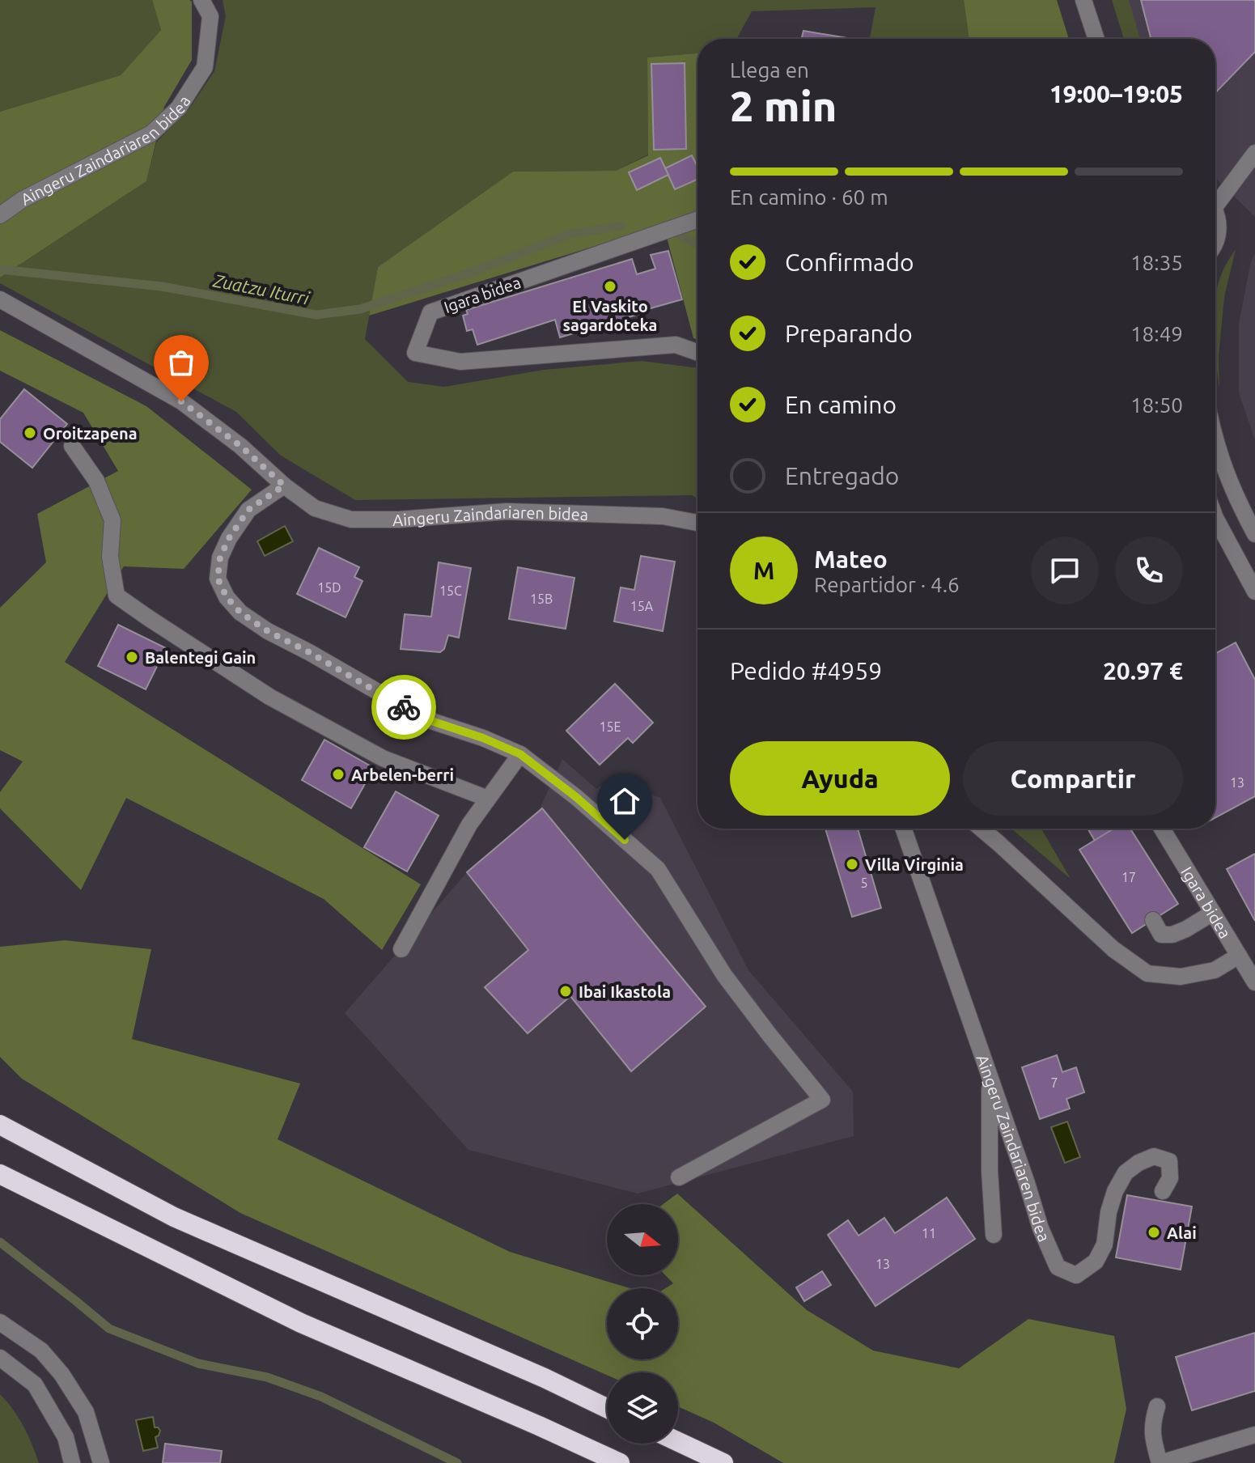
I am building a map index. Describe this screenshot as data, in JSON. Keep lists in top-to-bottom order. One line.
{"streets":{"street":["Aingeru Zaindariaren bidea","Igara bidea"]},"water":["Zuatzu Iturri"],"places":["El Vaskito sagardoteka","Oroitzapena","Balentegi Gain","Arbelen-berri","Villa Virginia","Ibai Ikastola","Alai"],"house_numbers":["15D","15C","15B","15A","15E","13","17","5","7","11","13"],"north":"right","page":{"heading":["2 min","Llega en","19:00–19:05"],"panel":["Mateo","Repartidor · 4.6","Pedido #4959","20.97 €"],"bar":"En camino · 60 m","list":[["Confirmado","18:35"],["Preparando","18:49"],["En camino","18:50"],"Entregado"],"round":"M","buttons":["Ayuda","Compartir"]}}
